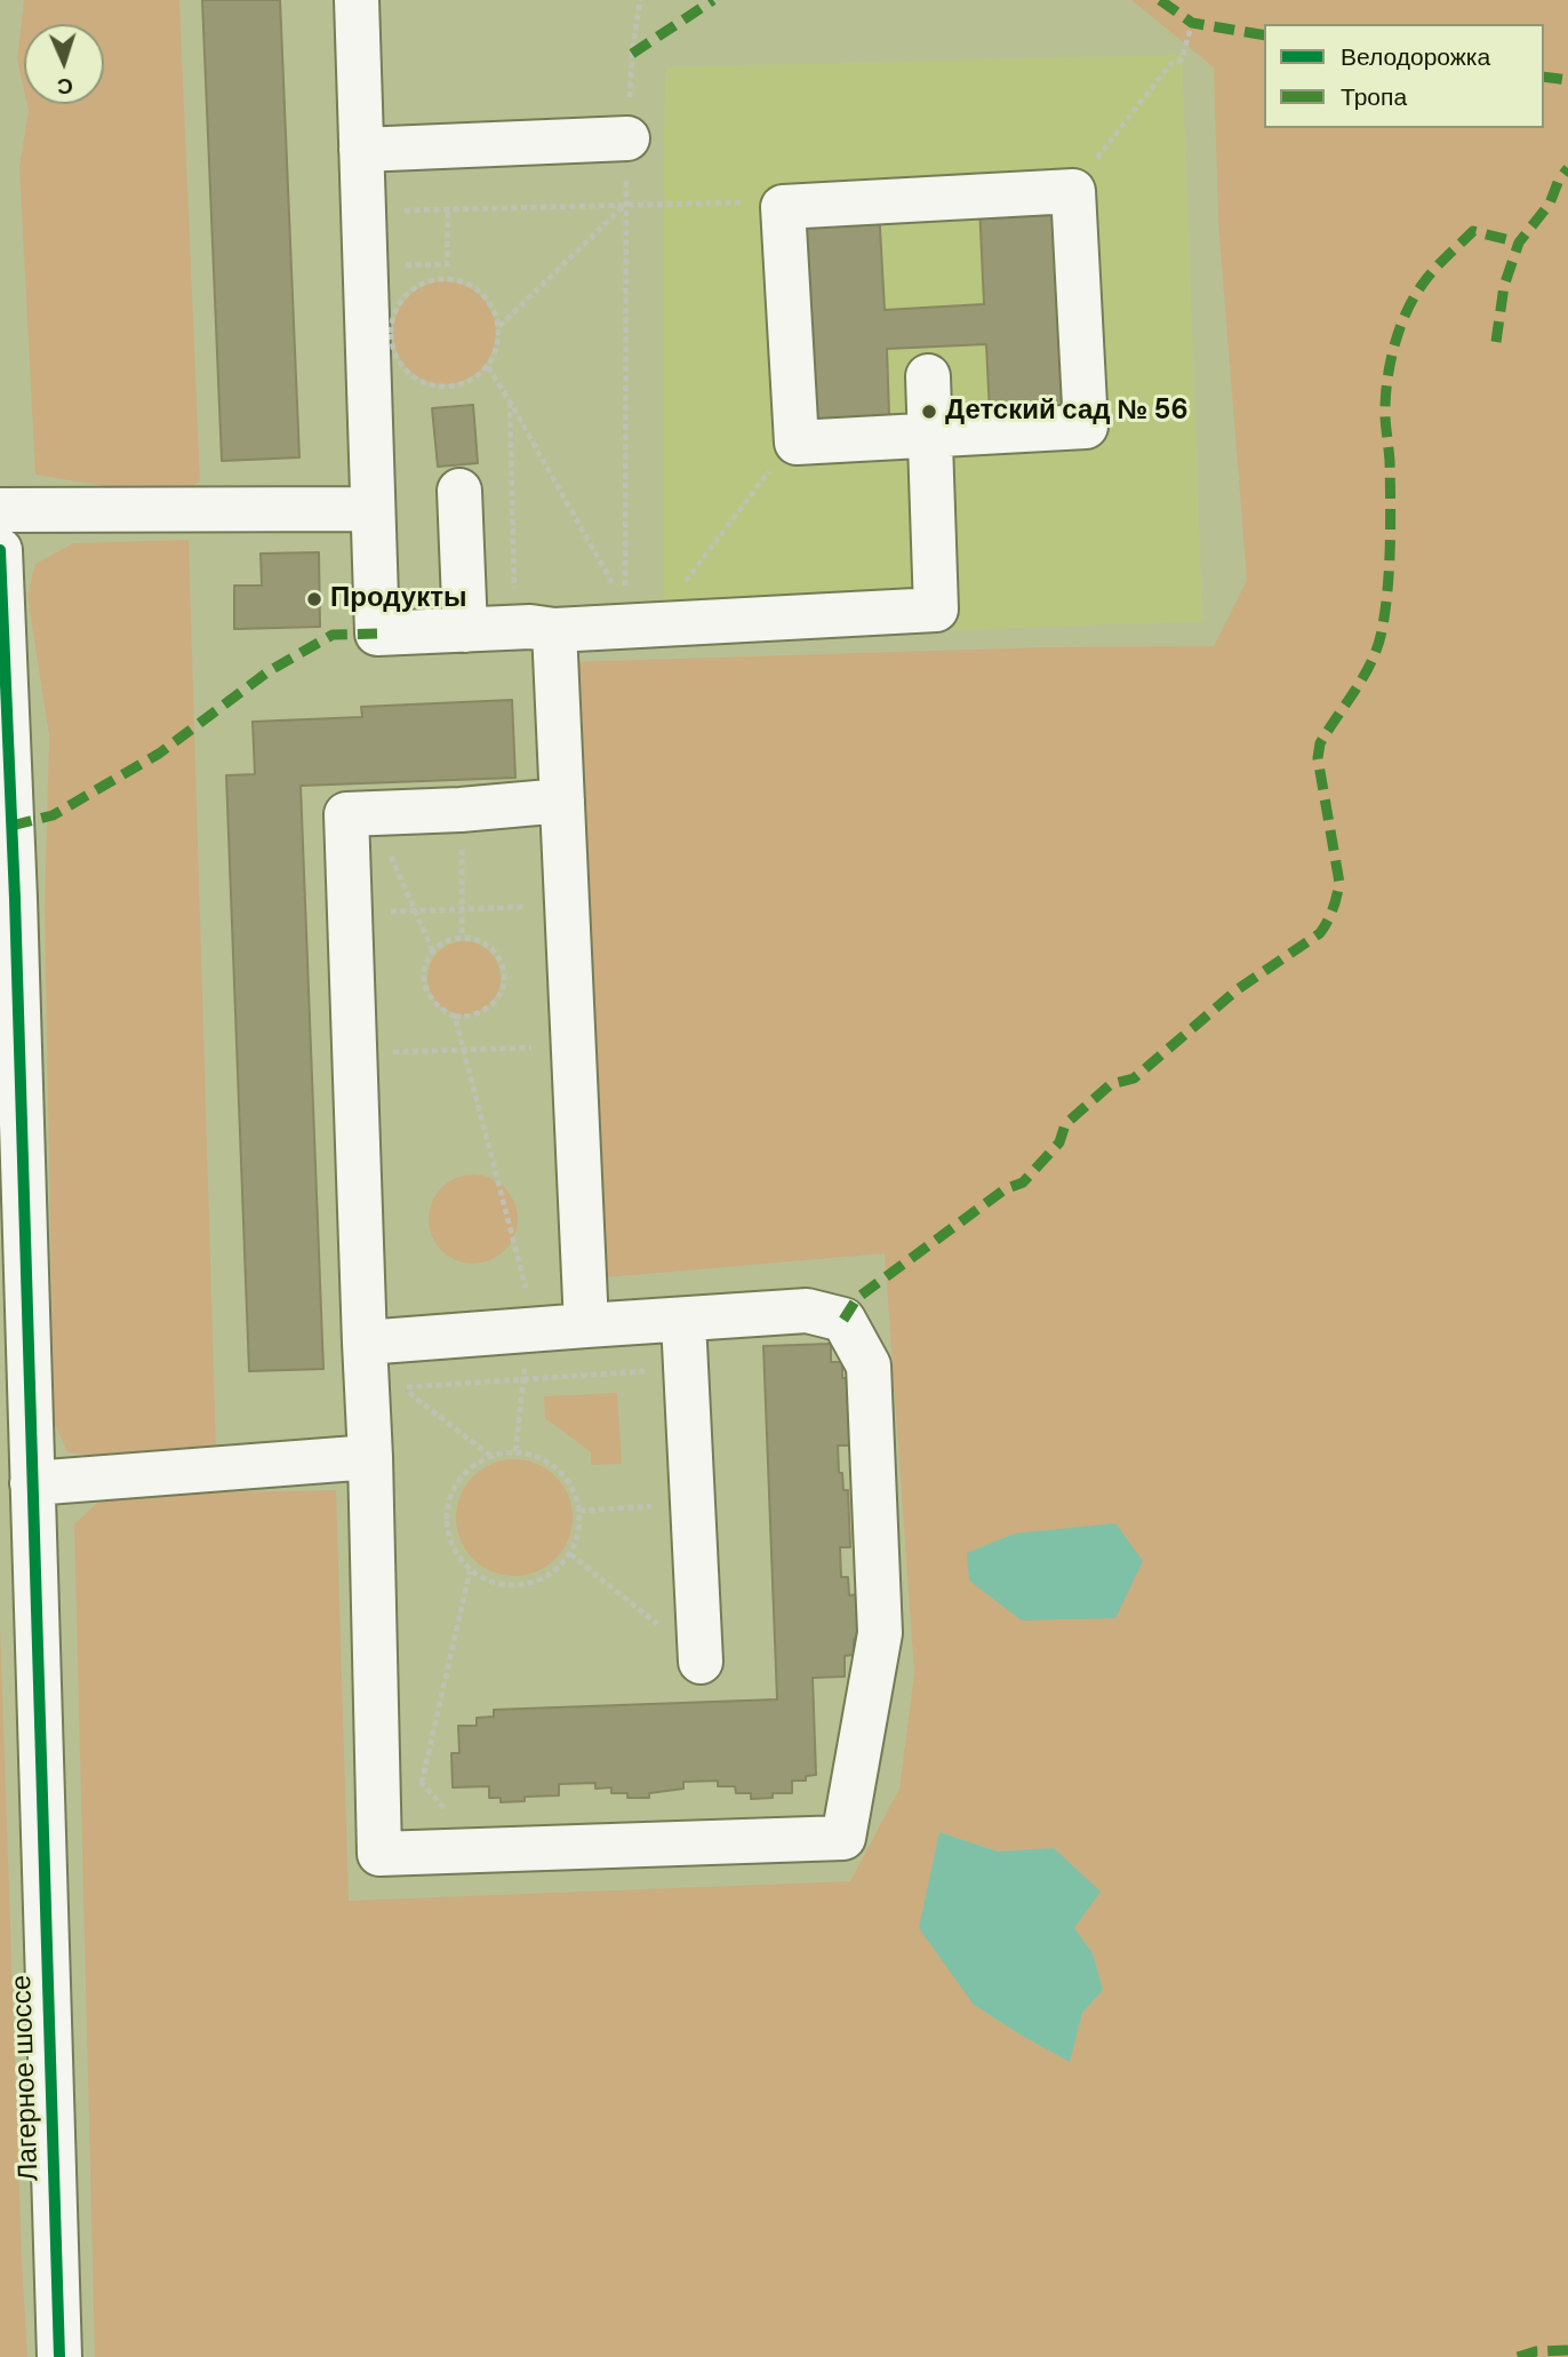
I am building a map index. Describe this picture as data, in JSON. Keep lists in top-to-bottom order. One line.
{"streets":{"street":["Лагерное шоссе"]},"places":["Детский сад № 56","Продукты"],"legend":["Велодорожка","Тропа"],"north":"bottom"}
